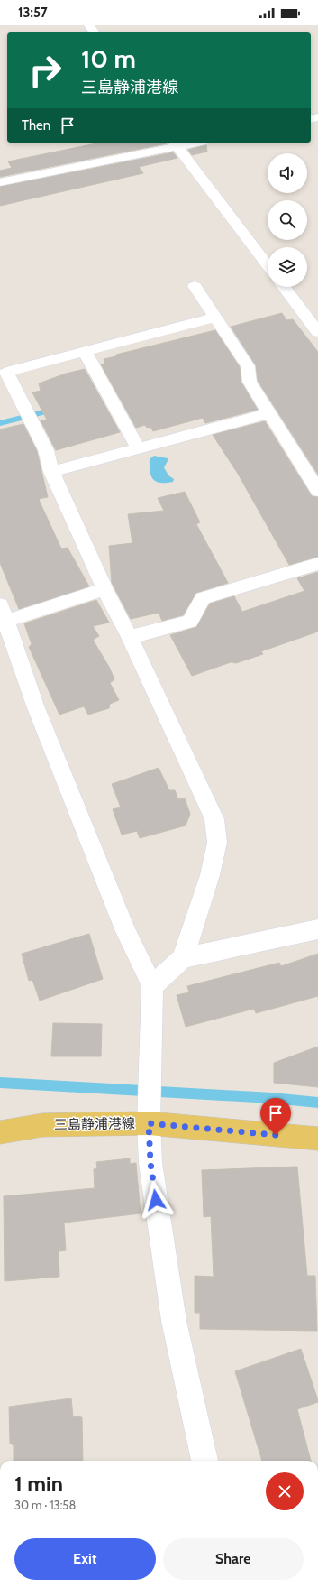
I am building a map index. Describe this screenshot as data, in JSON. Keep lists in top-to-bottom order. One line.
{"streets":{"main road":["三島静浦港線"]},"page":{"status":"13:57","turn":["10 m","三島静浦港線"],"then":"Then","heading":["1 min","30 m · 13:58"],"buttons":["Exit","Share"]}}
